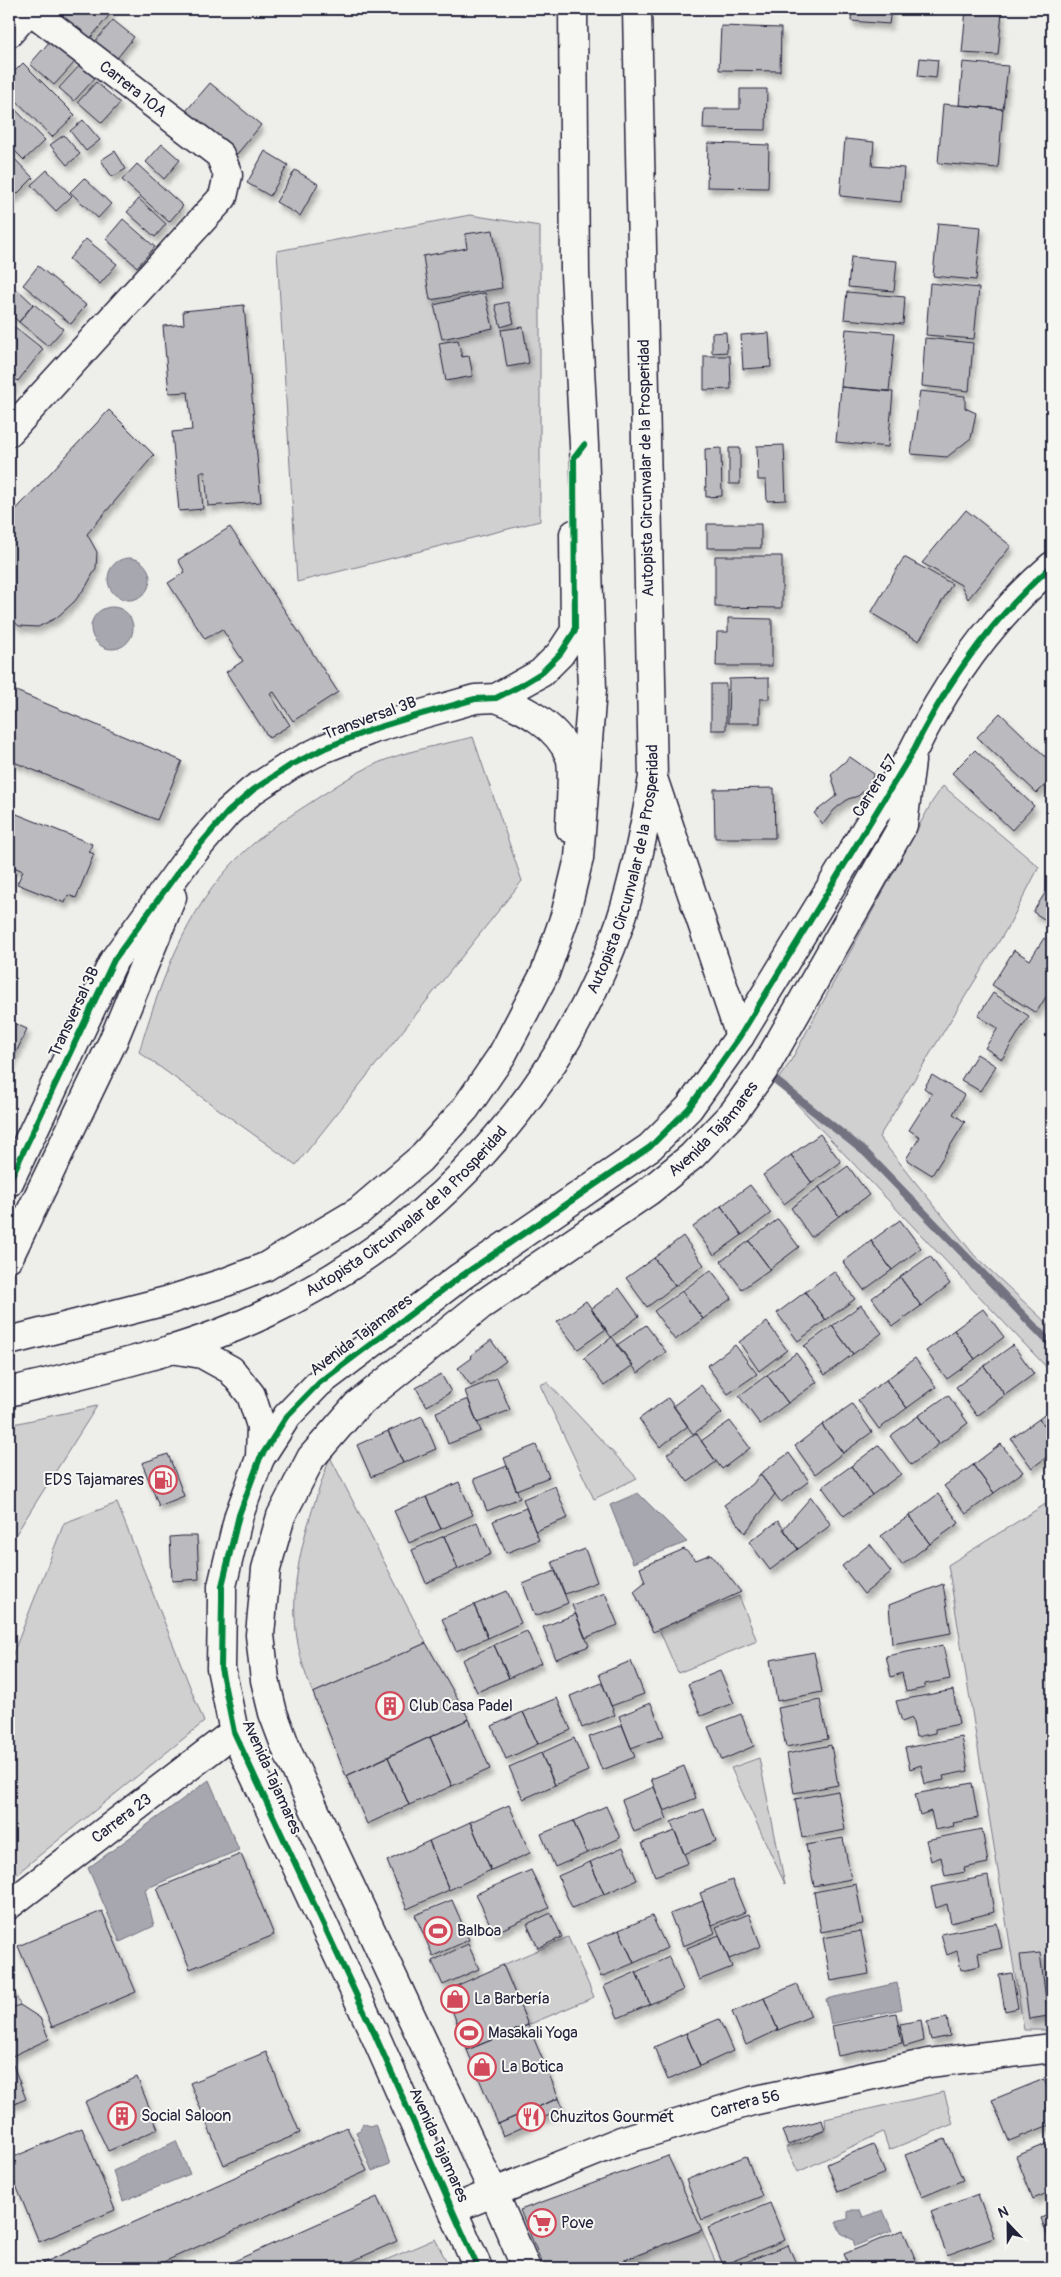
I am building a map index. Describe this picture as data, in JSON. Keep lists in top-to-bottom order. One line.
{"streets":{"main road":["Carrera 10A","Autopista Circunvalar de la Prosperidad","Transversal 3B","Carrera 57","Avenida Tajamares","Carrera 23","Carrera 56"]},"crossings":[["Autopista Circunvalar de la Prosperidad","Transversal 3B"],["Carrera 57","Avenida Tajamares"],["Avenida Tajamares","Carrera 23"],["Avenida Tajamares","Carrera 56"]],"places":{"fuel station":["EDS Tajamares"],"building":["Club Casa Padel","Social Saloon"],"sports":["Balboa","Masakali Yoga"],"shop":["La Barbería","La Botica"],"restaurant":["Chuzitos Gourmet"],"supermarket":["Pove"]},"north":"top"}
